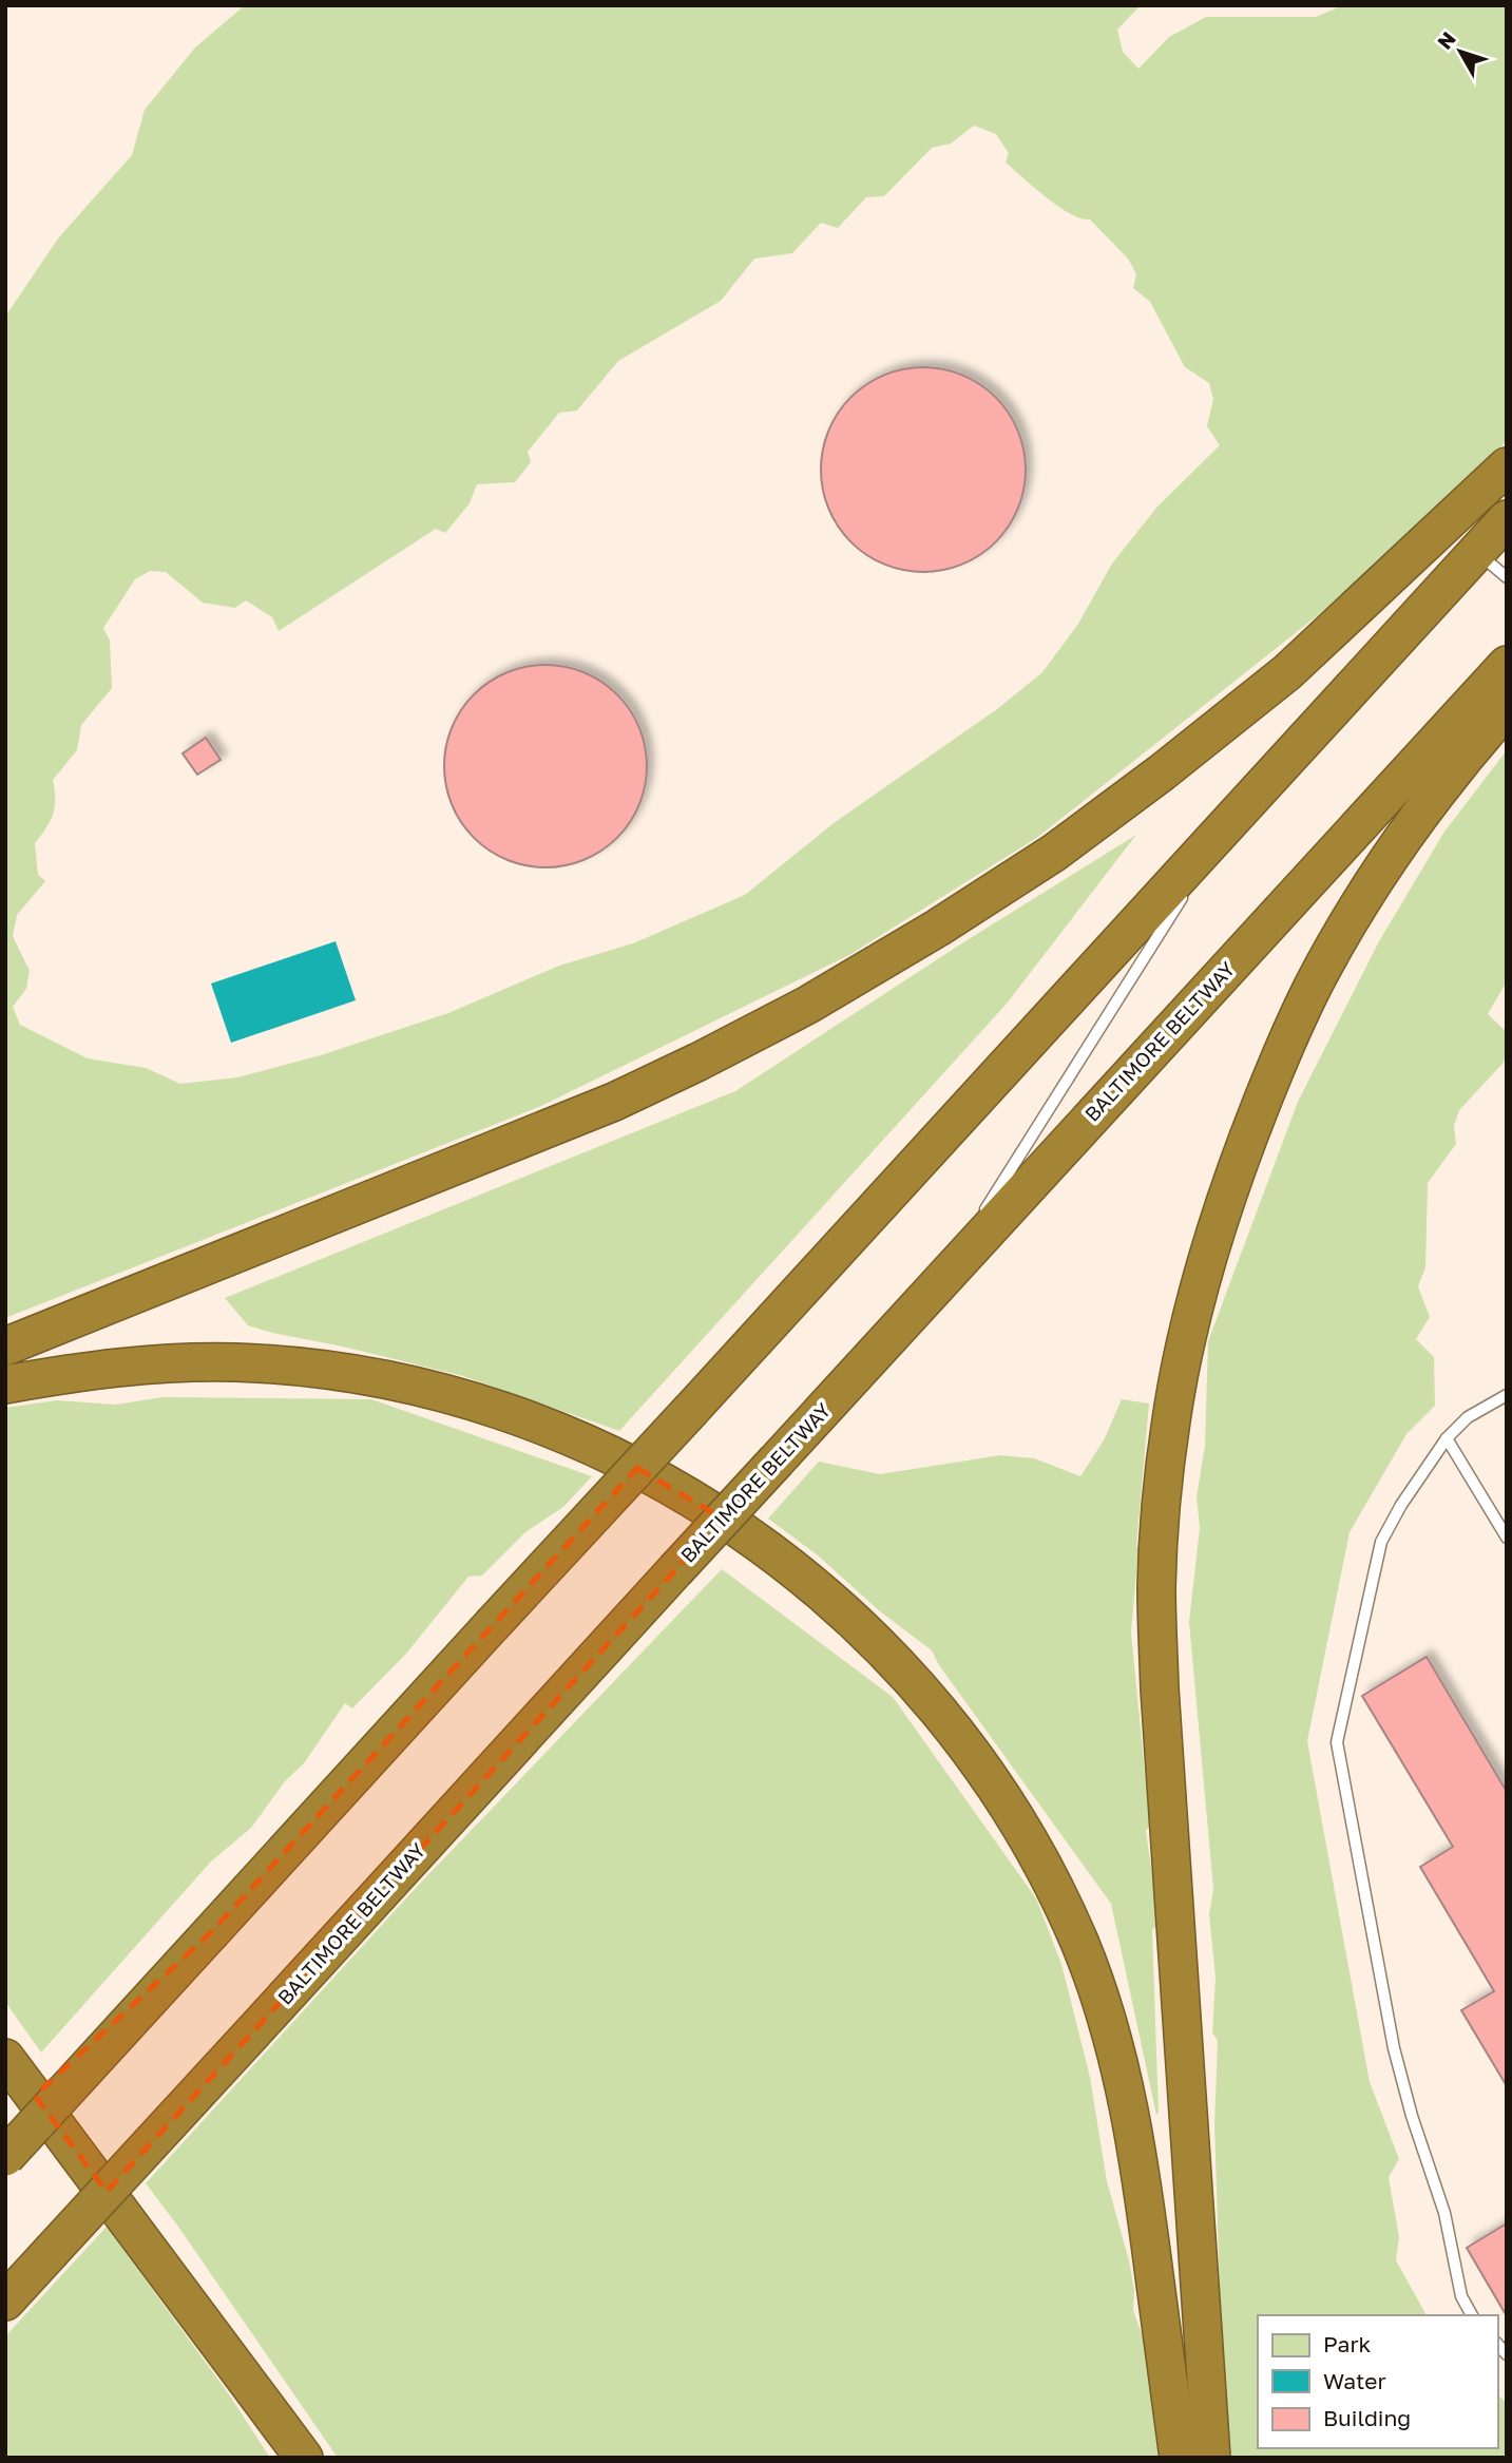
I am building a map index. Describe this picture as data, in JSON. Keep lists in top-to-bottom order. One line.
{"streets":{"highway":["BALTIMORE BELTWAY"]},"legend":["Park","Water","Building"],"north":"top left"}
